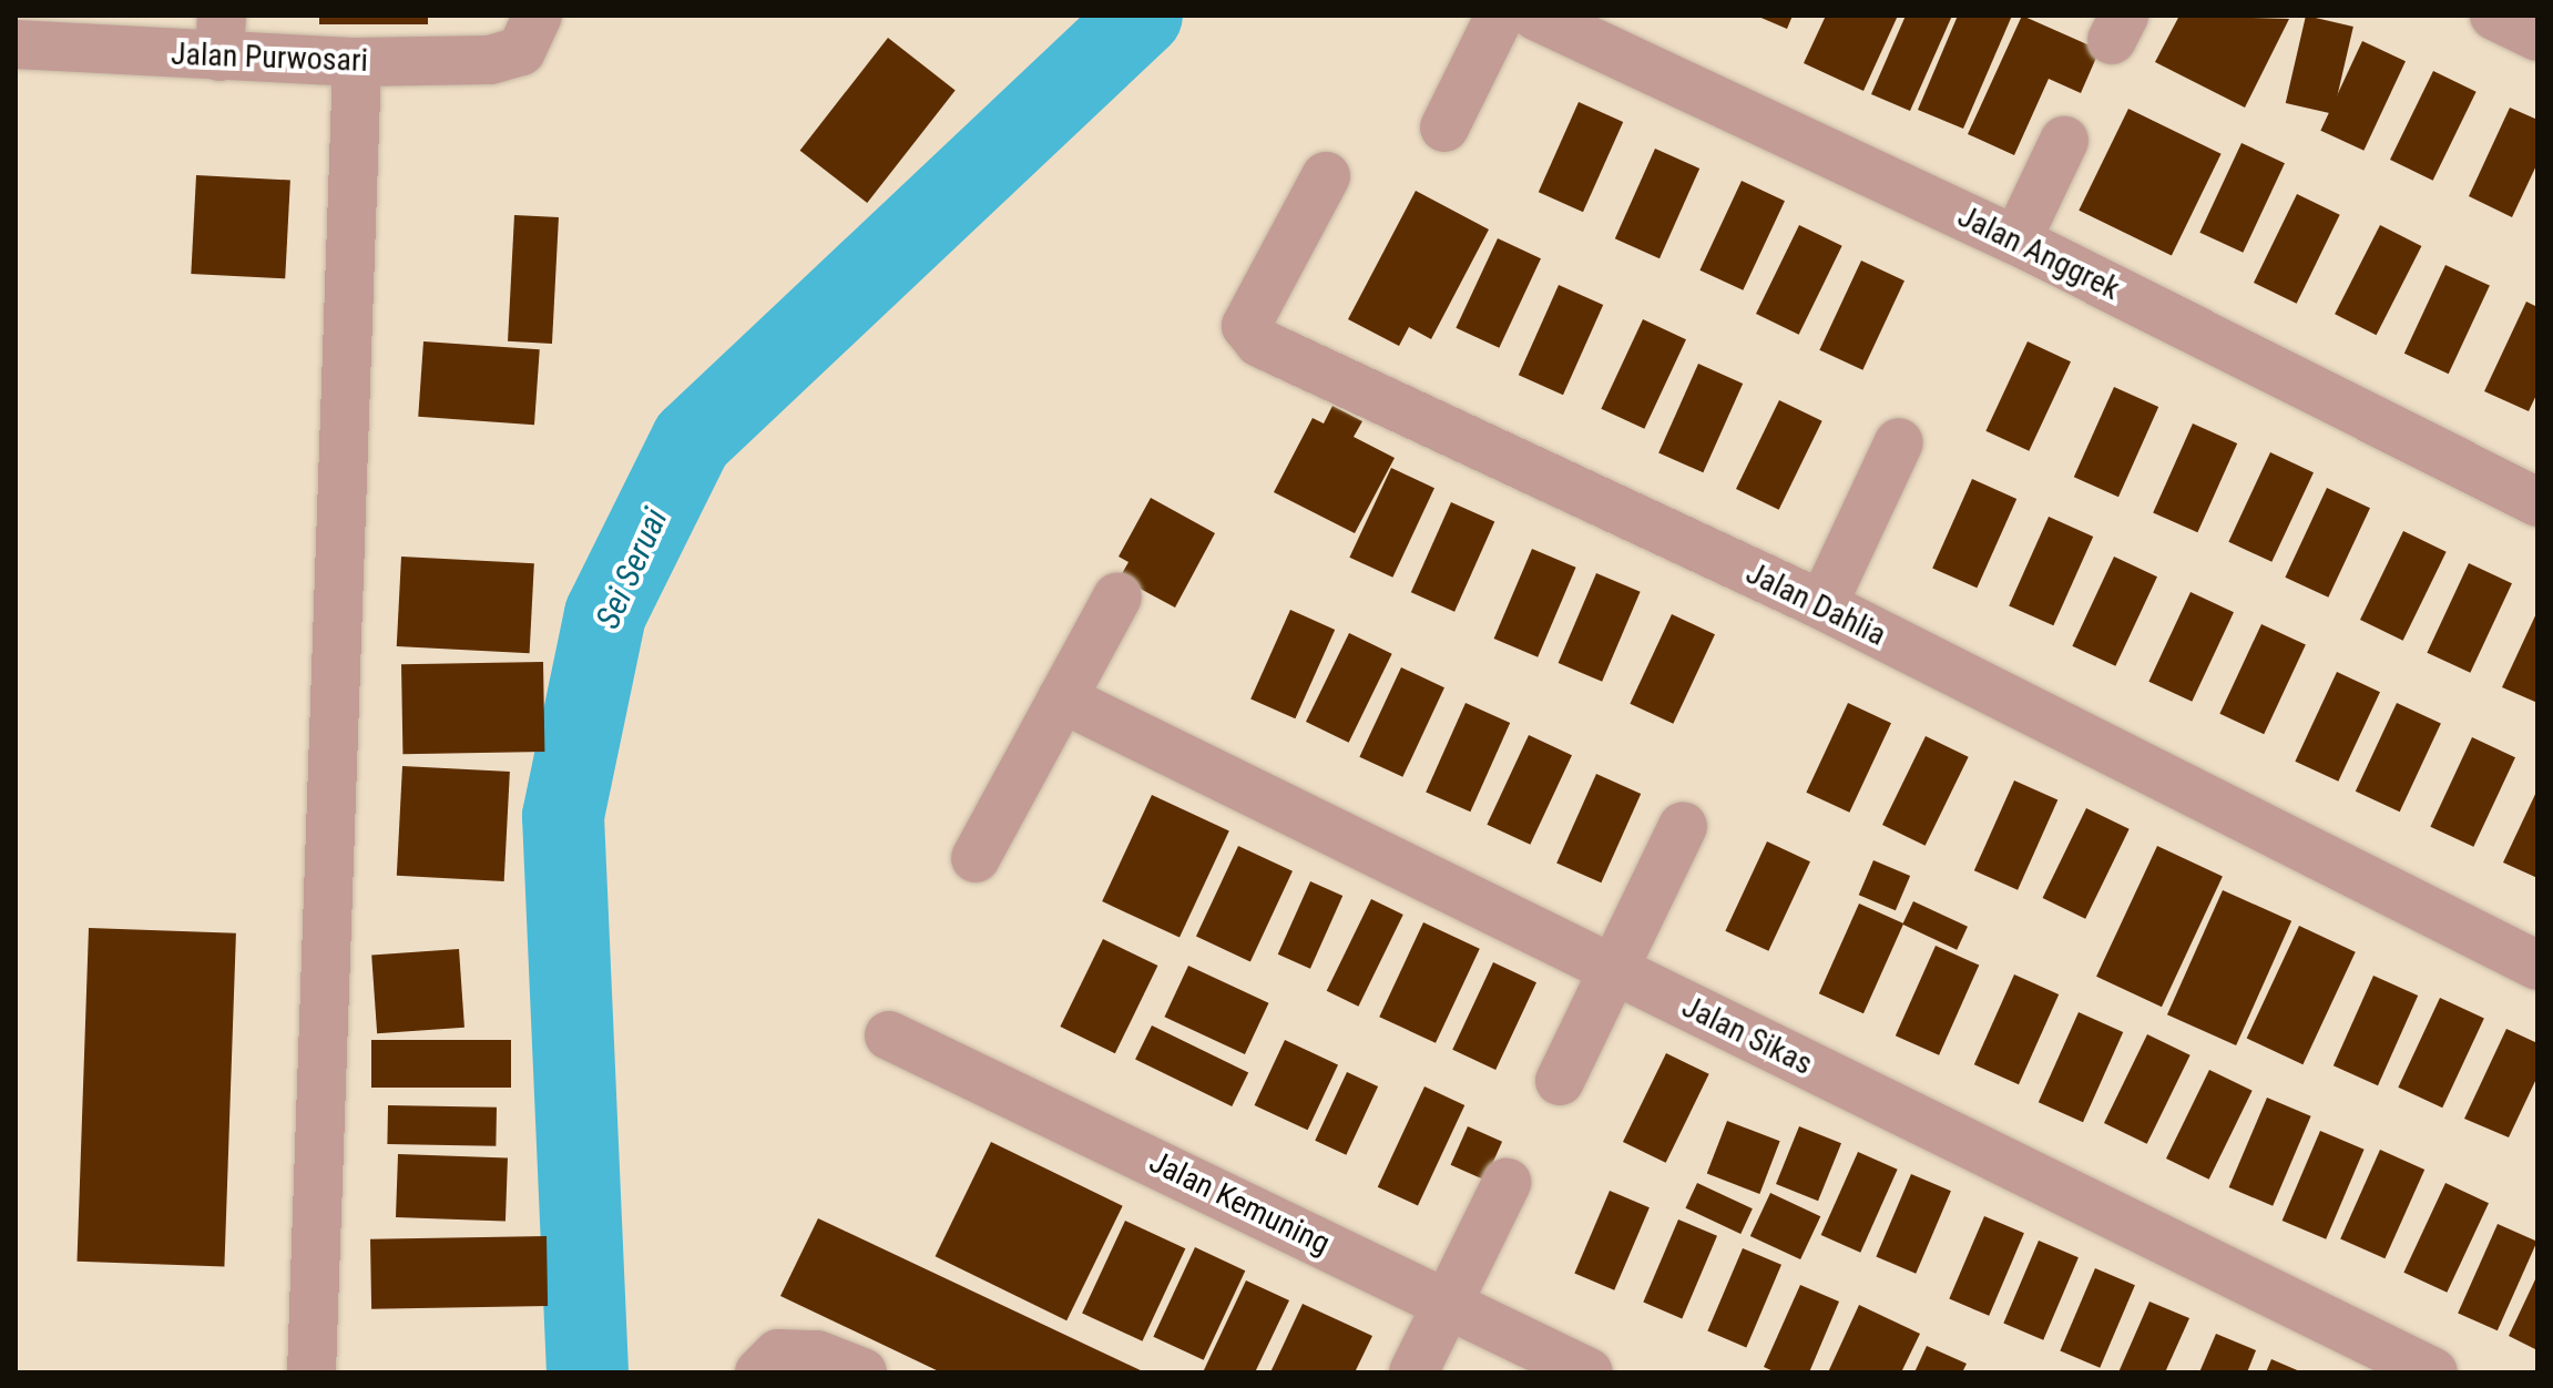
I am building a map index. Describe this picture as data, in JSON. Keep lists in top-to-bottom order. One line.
{"streets":{"street":["Jalan Purwosari","Jalan Anggrek","Jalan Dahlia","Jalan Sikas","Jalan Kemuning"]},"water":["Sei Seruai"]}
